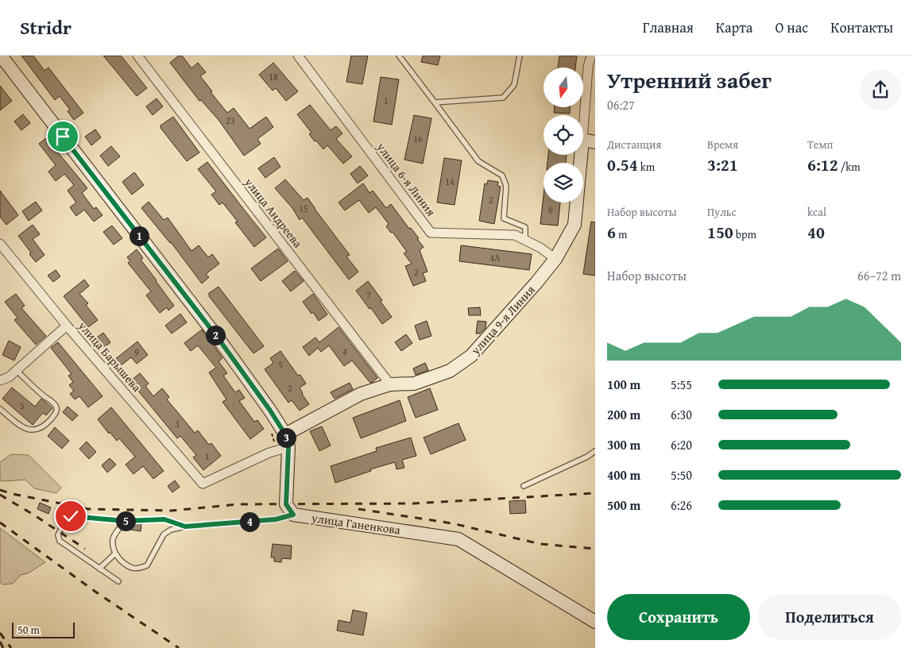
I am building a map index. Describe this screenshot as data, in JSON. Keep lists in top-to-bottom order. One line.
{"streets":{"street":["улица 6-я Линия","улица Андреева","улица 9-я Линия","улица Барышева","улица Ганенкова"]},"crossings":[["улица 6-я Линия","улица 9-я Линия"],["улица Андреева","улица 9-я Линия"],["улица 9-я Линия","улица Барышева"]],"house_numbers":["18","1","23","16","14","2","15","6","4А","2","7","4","9","5","2","5","3","1"],"scale_bar":"50 m","north":"bottom","page":{"header":"Stridr","nav":["Главная","Карта","О нас","Контакты"],"heading":["Утренний забег","06:27"],"stats":[["Дистанция","0.54 km"],["Время","3:21"],["Темп","6:12 /km"],["Набор высоты","6 m"],["Пульс","150 bpm"],["kcal","40"]],"pins":["1","2","3","5","4"],"chart":["Набор высоты","66–72 m"],"list":[{"name":"100 m","note":"5:55"},{"name":"200 m","note":"6:30"},{"name":"300 m","note":"6:20"},{"name":"400 m","note":"5:50"},{"name":"500 m","note":"6:26"}],"buttons":["Сохранить","Поделиться"],"scale":"50 m"}}
